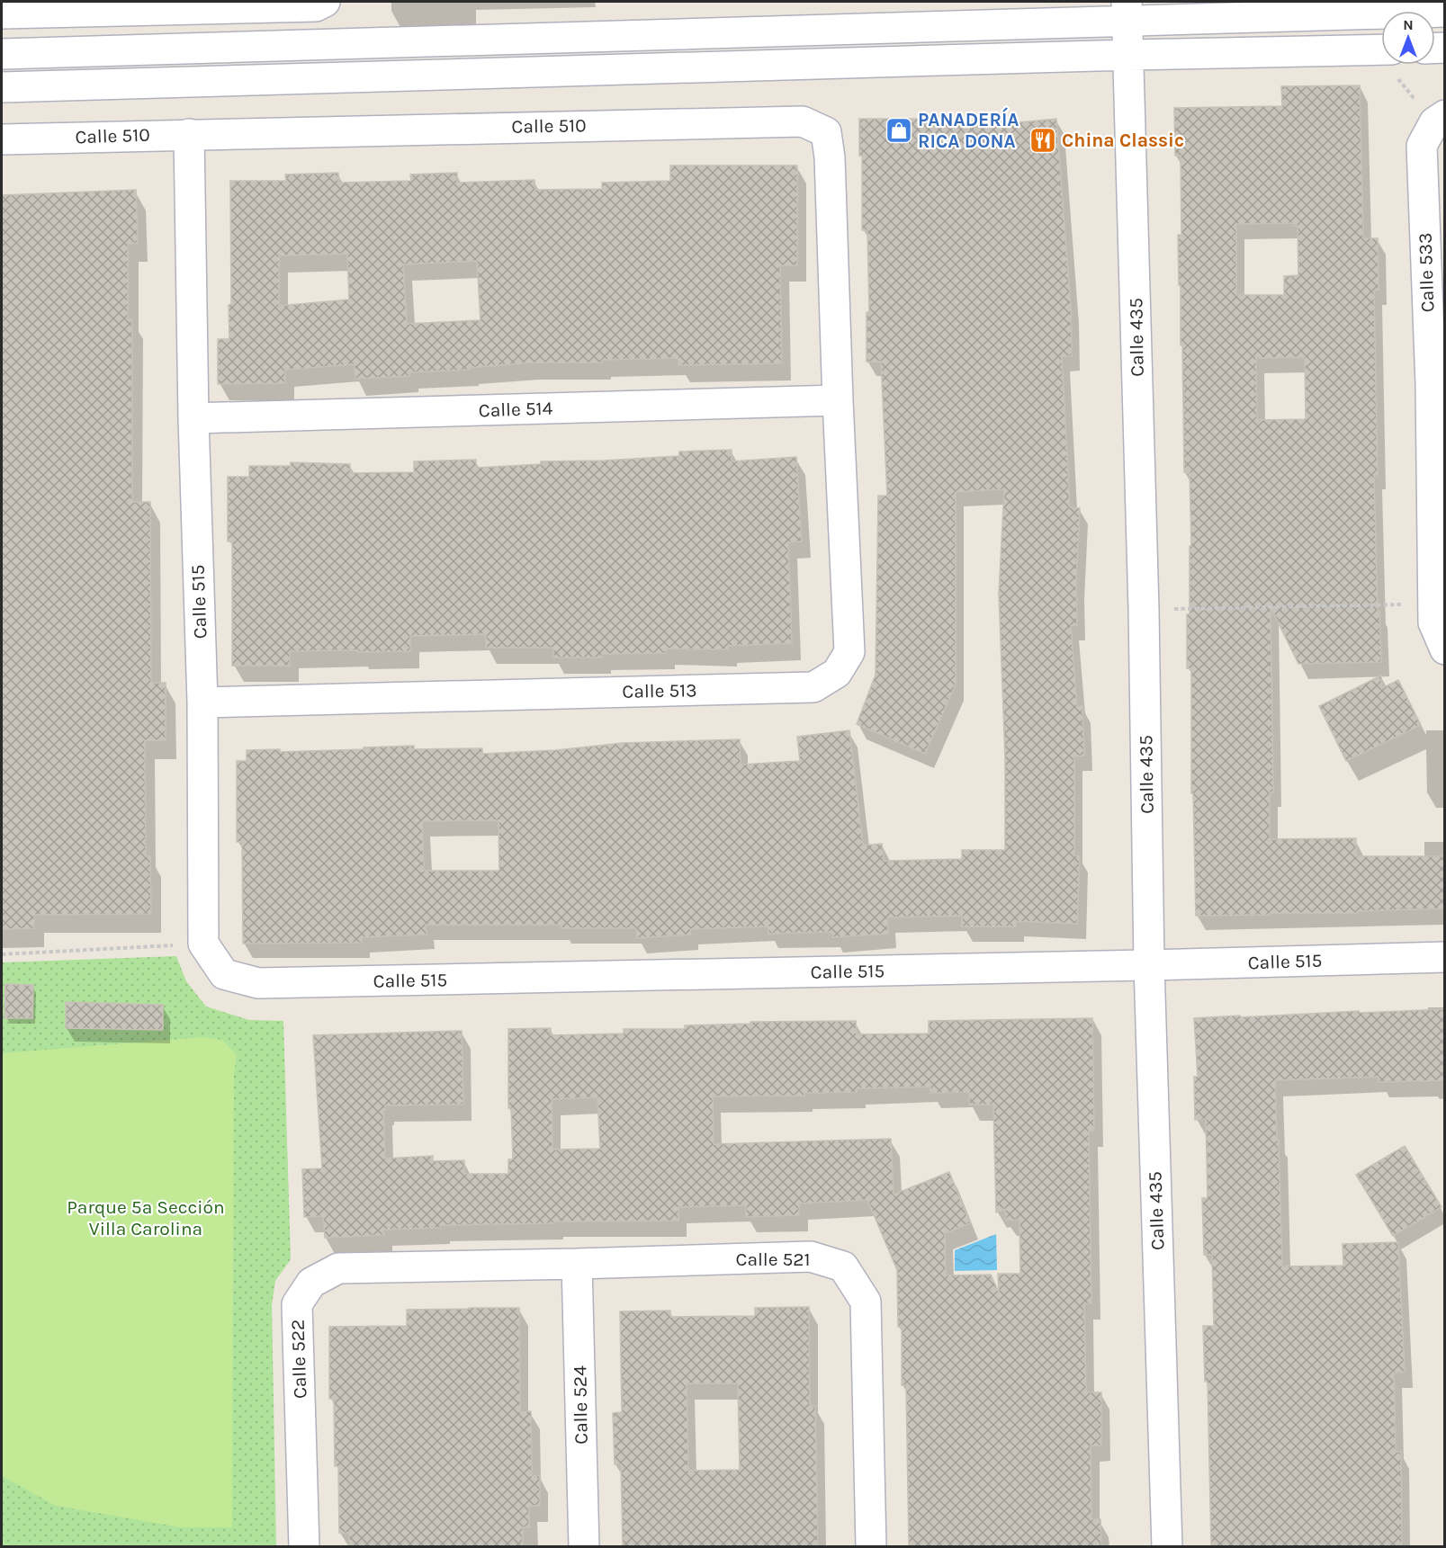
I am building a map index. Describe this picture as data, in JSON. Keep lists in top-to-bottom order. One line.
{"streets":{"street":["Calle 510","Calle 533","Calle 435","Calle 514","Calle 515","Calle 513","Calle 521","Calle 522","Calle 524"]},"crossings":[["Calle 510","Calle 514"],["Calle 510","Calle 515"],["Calle 510","Calle 513"],["Calle 435","Calle 515"],["Calle 514","Calle 515"],["Calle 514","Calle 513"],["Calle 515","Calle 513"],["Calle 521","Calle 522"],["Calle 521","Calle 524"],["Calle 522","Calle 524"]],"parks":["Parque 5ª Sección Villa Carolina"],"places":{"shop":["PANADERÍA RICA DONA"],"restaurant":["China Classic"]},"north":"top"}
